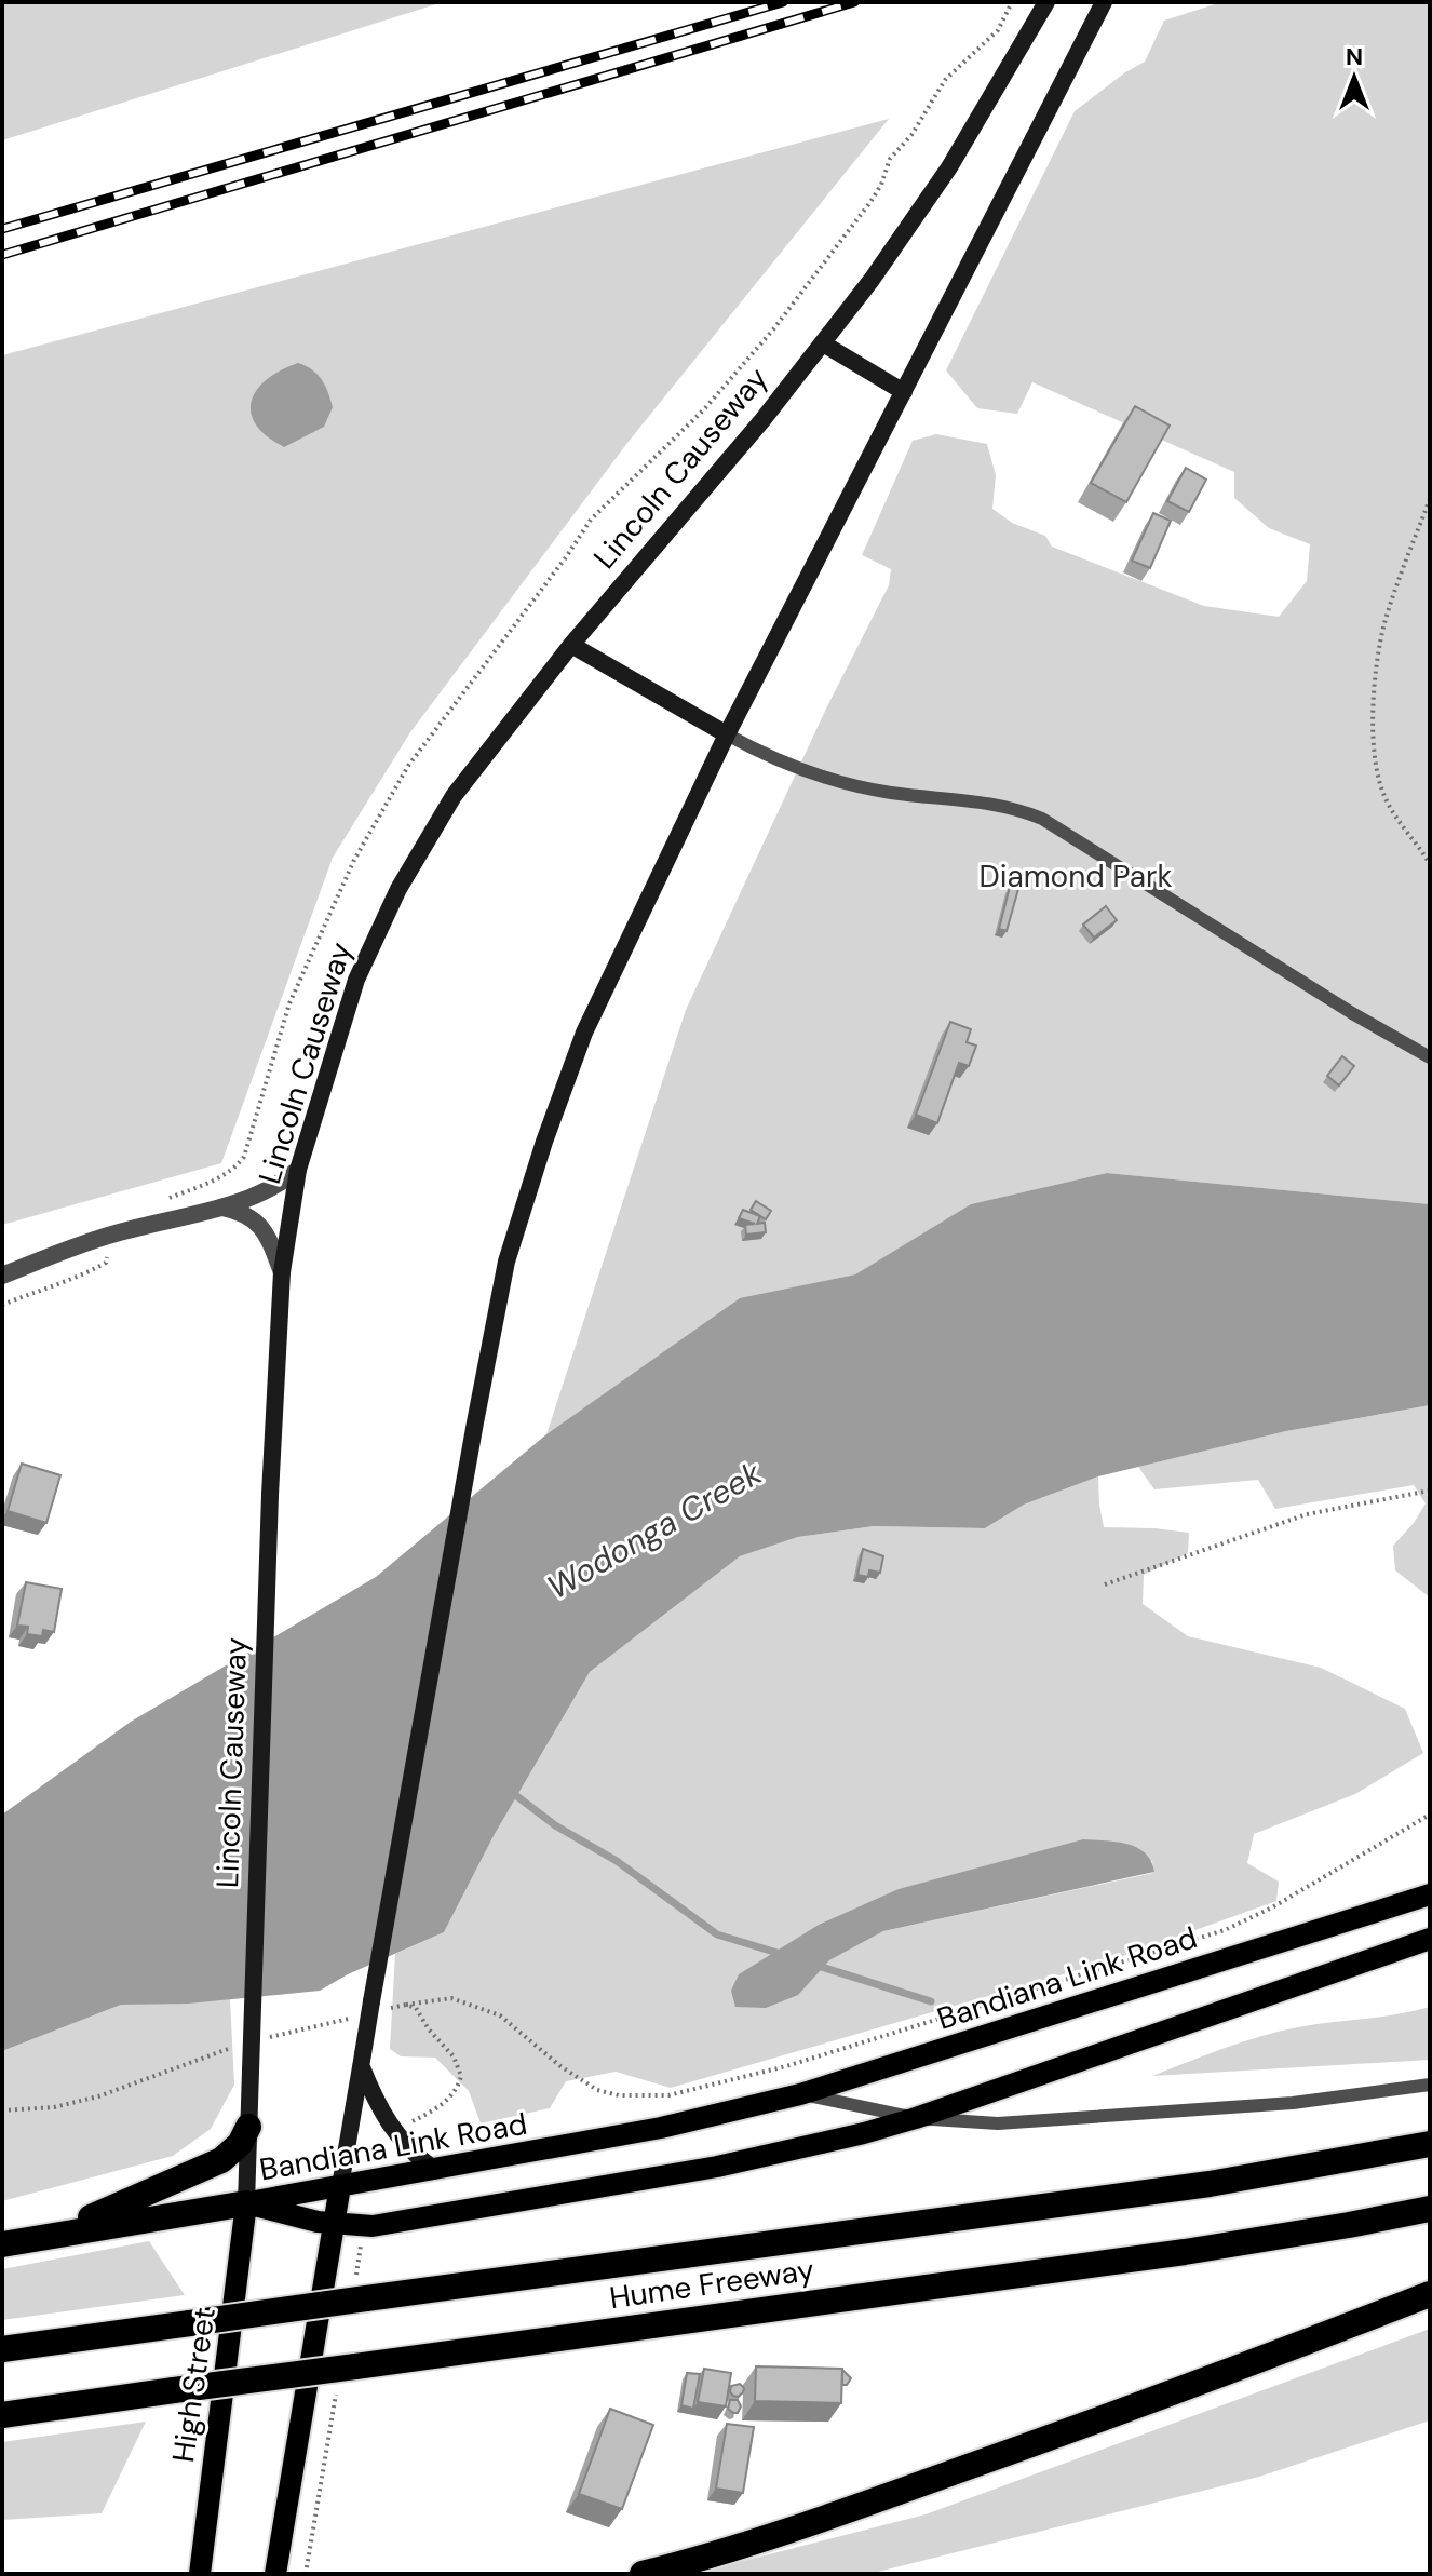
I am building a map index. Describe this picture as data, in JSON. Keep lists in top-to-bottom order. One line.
{"streets":{"highway":["Hume Freeway"],"main road":["Lincoln Causeway","Bandiana Link Road","High Street"]},"crossings":[["Lincoln Causeway","Bandiana Link Road"],["Lincoln Causeway","High Street"],["Bandiana Link Road","High Street"]],"water":["Wodonga Creek"],"parks":["Diamond Park"],"north":"top"}
